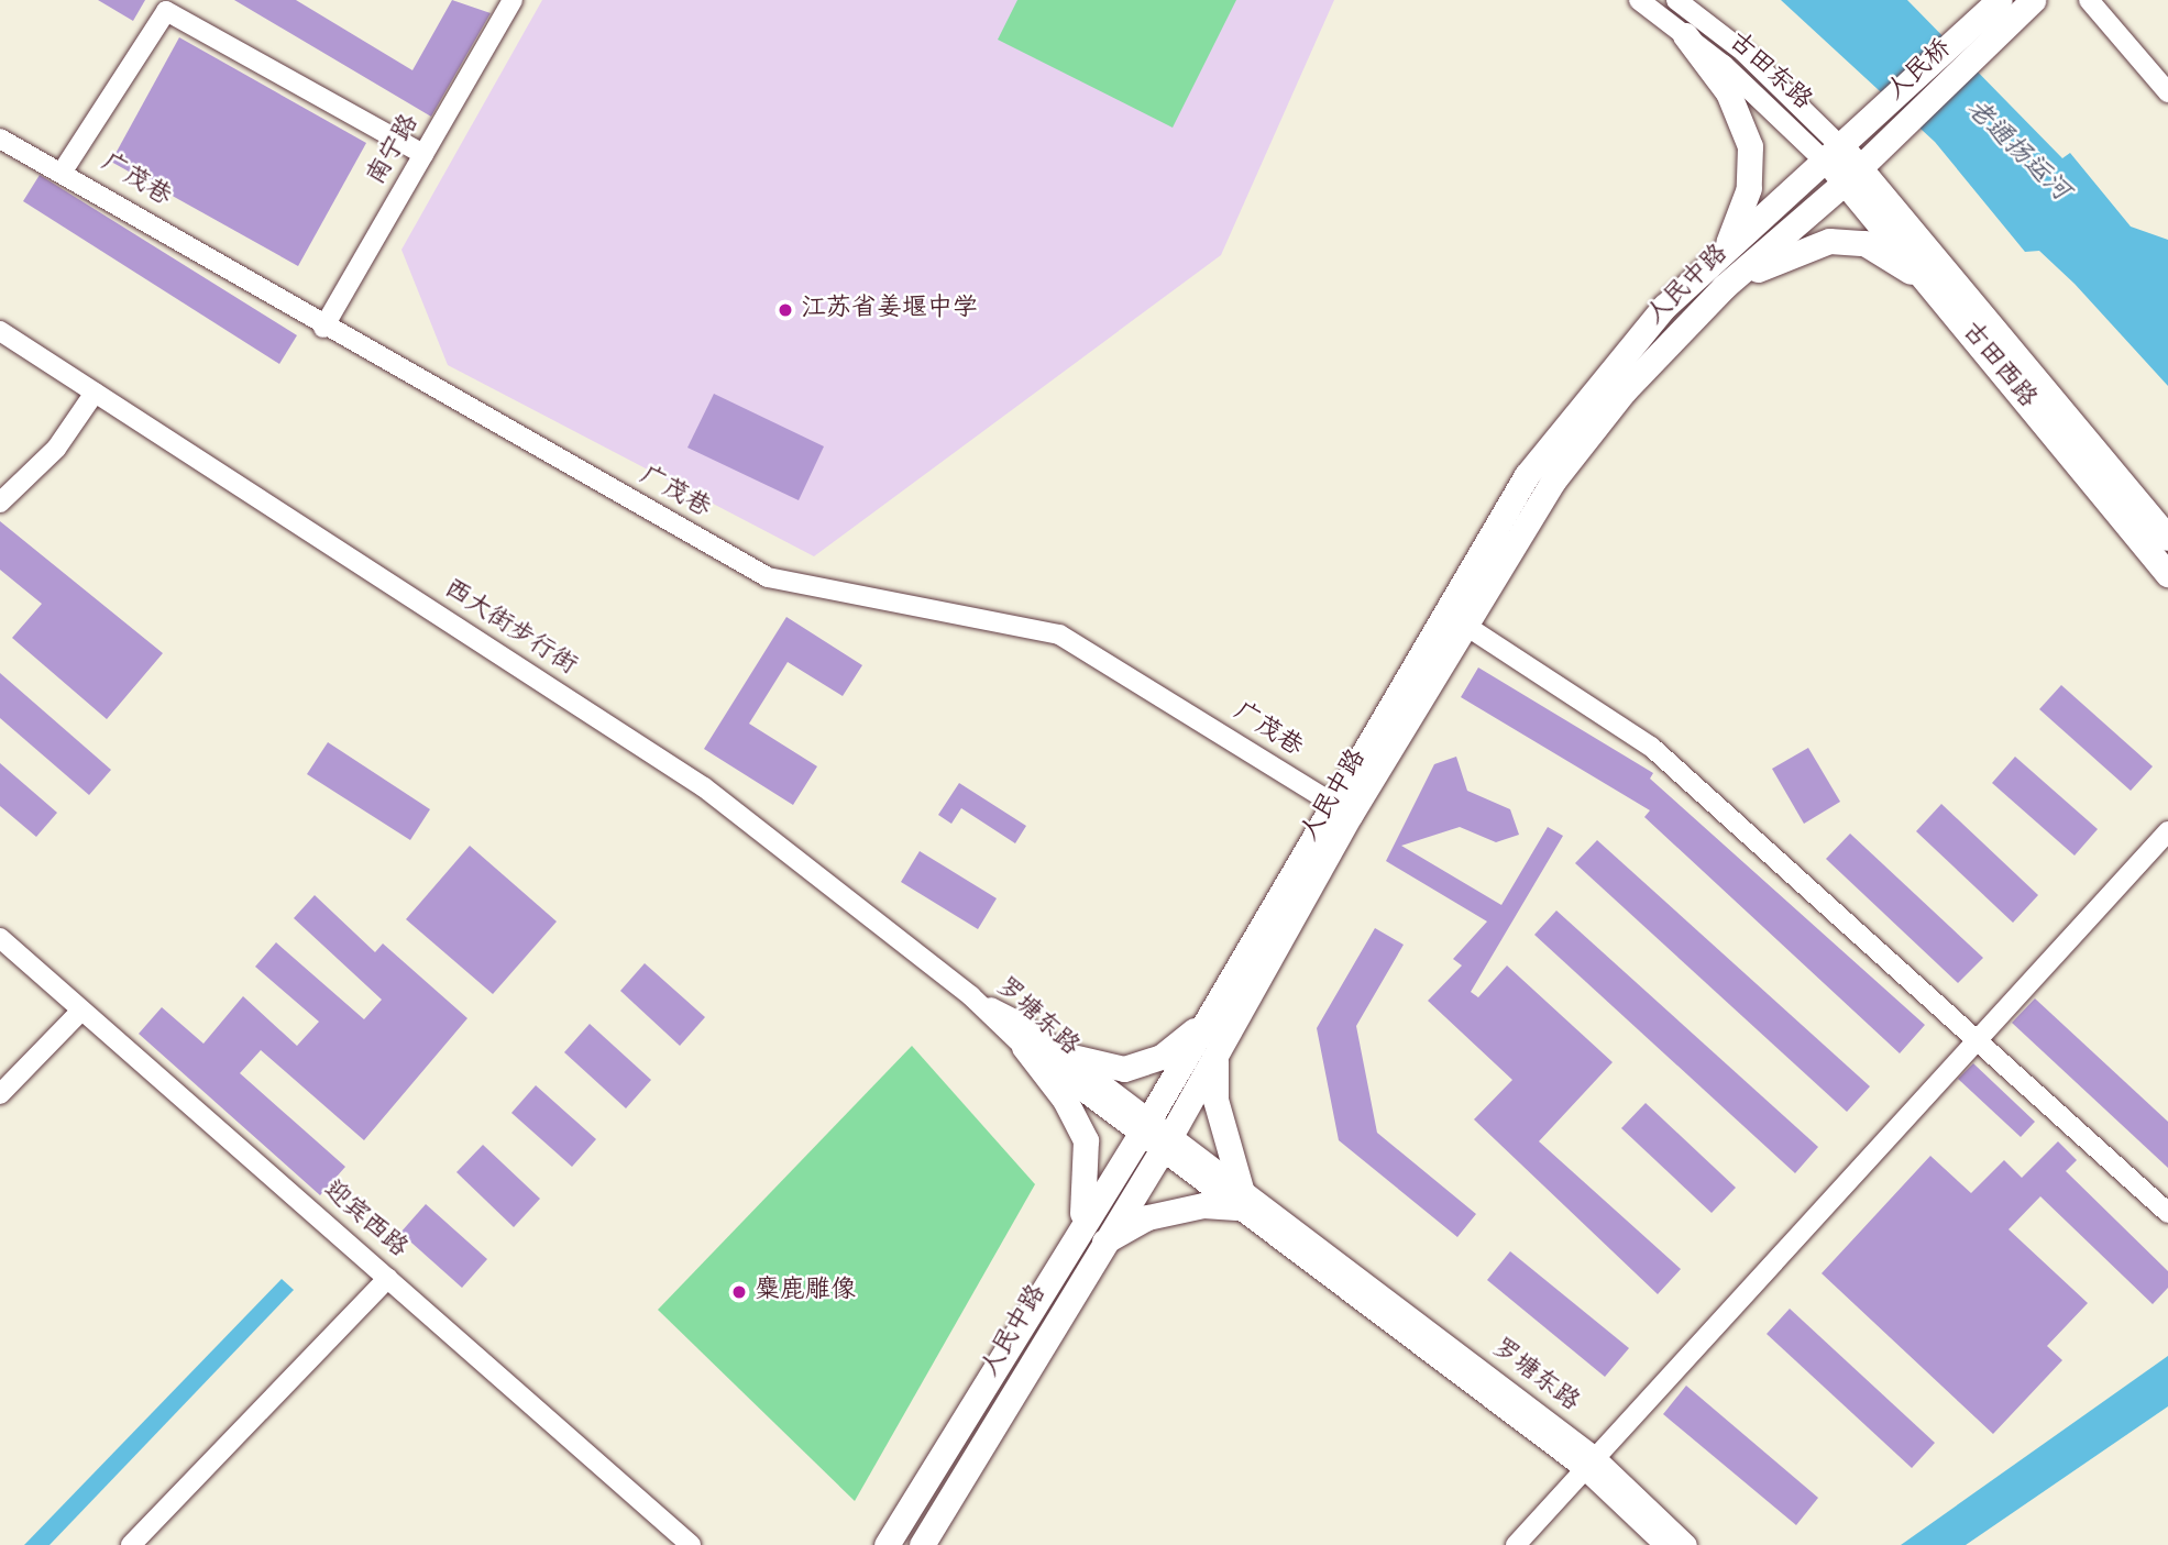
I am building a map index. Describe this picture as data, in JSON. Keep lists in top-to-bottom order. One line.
{"streets":{"main road":["人民桥","人民中路","古田西路"],"street":["古田东路","南宁路","广茂巷","西大街步行街","罗塘东路","迎宾西路"]},"crossings":[["人民桥","人民中路"],["古田东路","人民中路"],["古田东路","古田西路"],["南宁路","广茂巷"],["广茂巷","人民中路"],["人民中路","古田西路"],["人民中路","罗塘东路"],["西大街步行街","罗塘东路"]],"water":["老通扬运河"],"places":["江苏省姜堰中学","麋鹿雕像"]}
